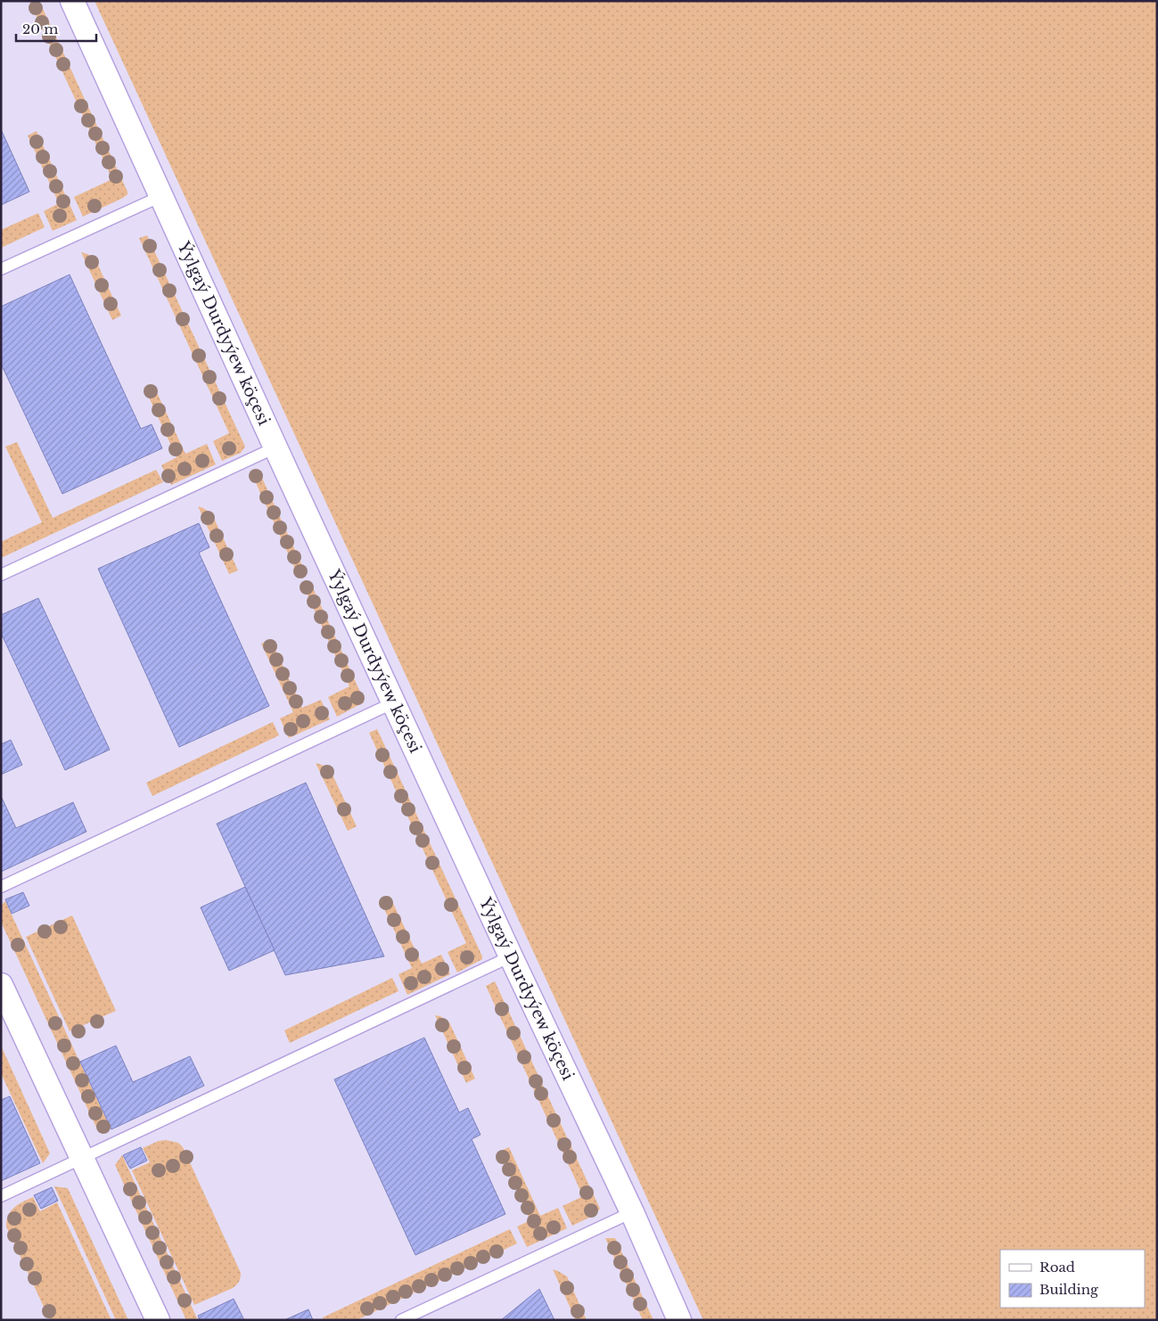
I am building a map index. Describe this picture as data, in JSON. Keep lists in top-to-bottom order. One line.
{"streets":{"street":["Ýylgaý Durdyýew köçesi"]},"legend":["Road","Building"],"scale_bar":"20 m"}
